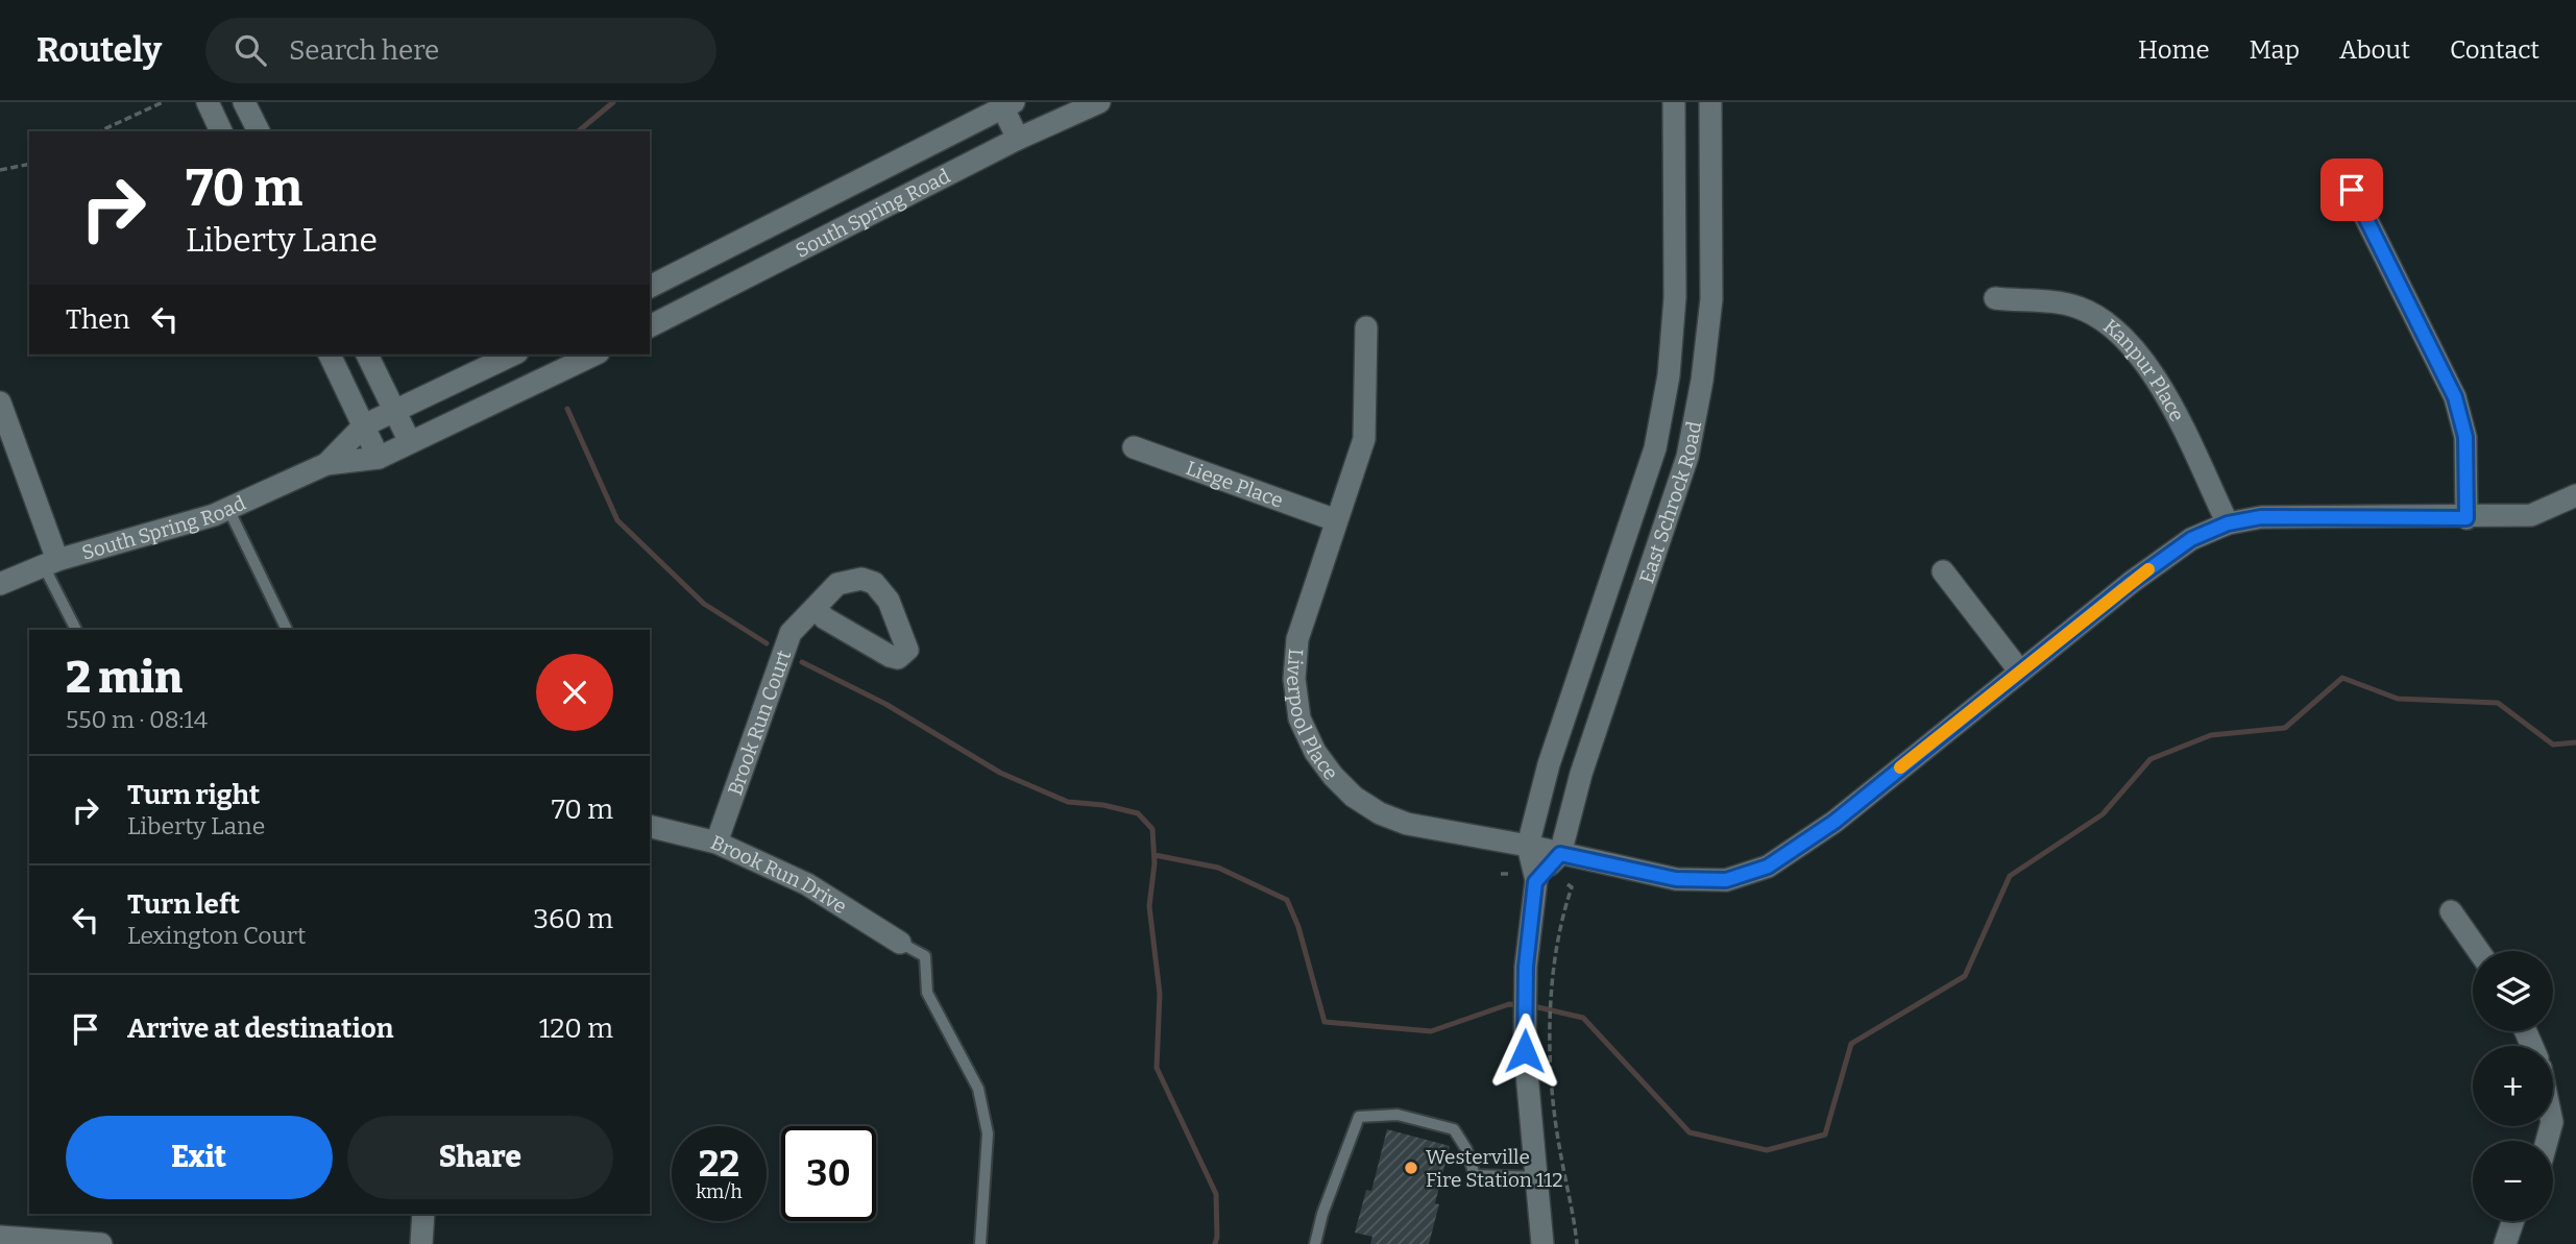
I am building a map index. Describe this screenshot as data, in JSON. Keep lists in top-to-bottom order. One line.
{"streets":{"street":["South Spring Road","Kanpur Place","Liege Place","East Schrock Road","Liverpool Place","Brook Run Court","Brook Run Drive"]},"crossings":[["Kanpur Place","Liverpool Place"],["Liege Place","Liverpool Place"],["East Schrock Road","Liverpool Place"],["Brook Run Court","Brook Run Drive"]],"places":["Westerville Fire Station 112"],"page":{"header":"Routely","search":"Search here","nav":["Home","Map","About","Contact"],"turn":["70 m","Liberty Lane"],"then":"Then","heading":["2 min","550 m · 08:14"],"list":[{"name":"Turn right","note":"Liberty Lane","value":"70 m"},{"name":"Turn left","note":"Lexington Court","value":"360 m"},{"name":"Arrive at destination","value":"120 m"}],"map_buttons":["+","−"],"buttons":["Exit","Share"],"speed":"22 km/h","limit":"30"}}
